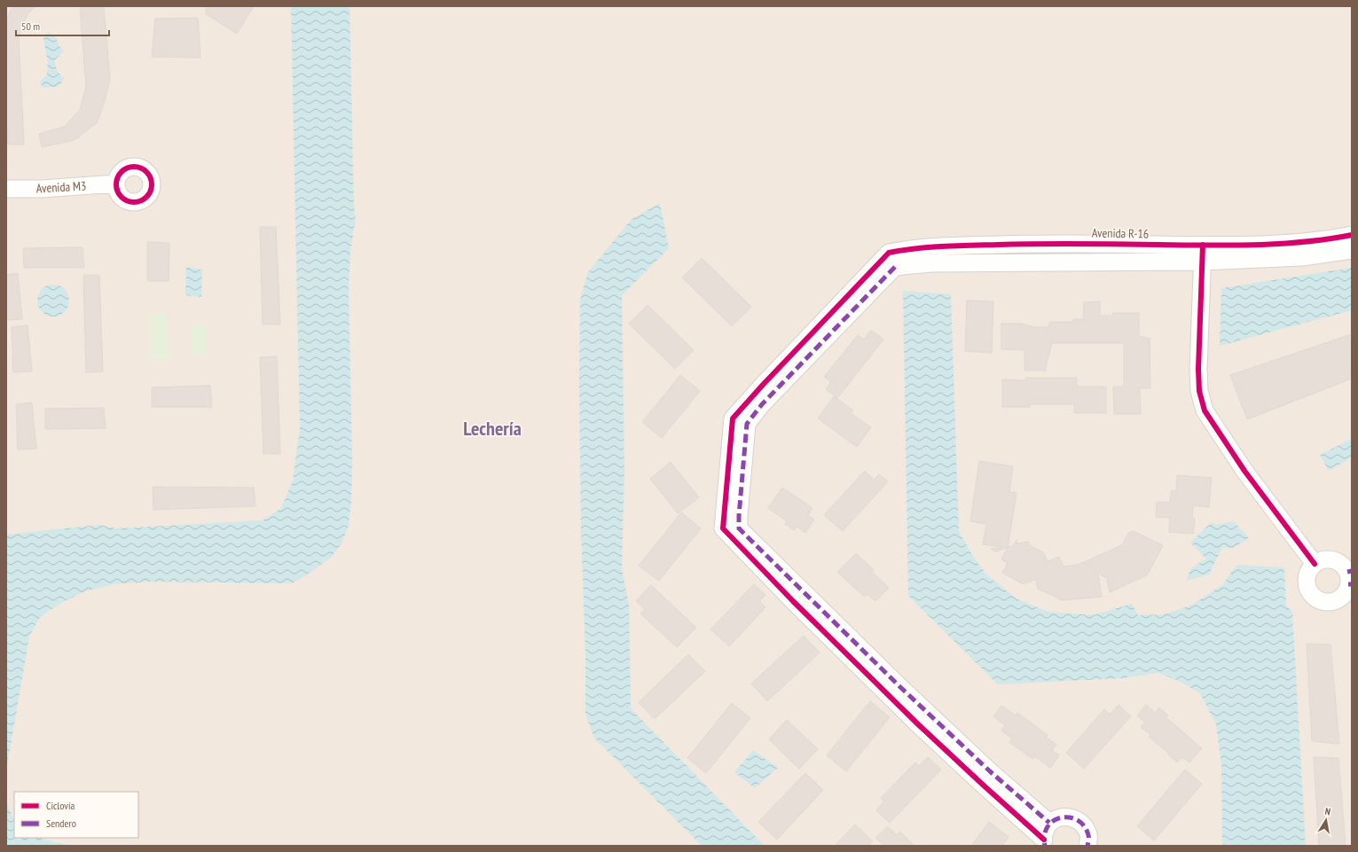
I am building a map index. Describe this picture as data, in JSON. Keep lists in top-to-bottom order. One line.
{"streets":{"street":["Avenida M3","Avenida R-16"]},"districts":["Lechería"],"legend":["Ciclovía","Sendero"],"scale_bar":"50 m","north":"top"}
